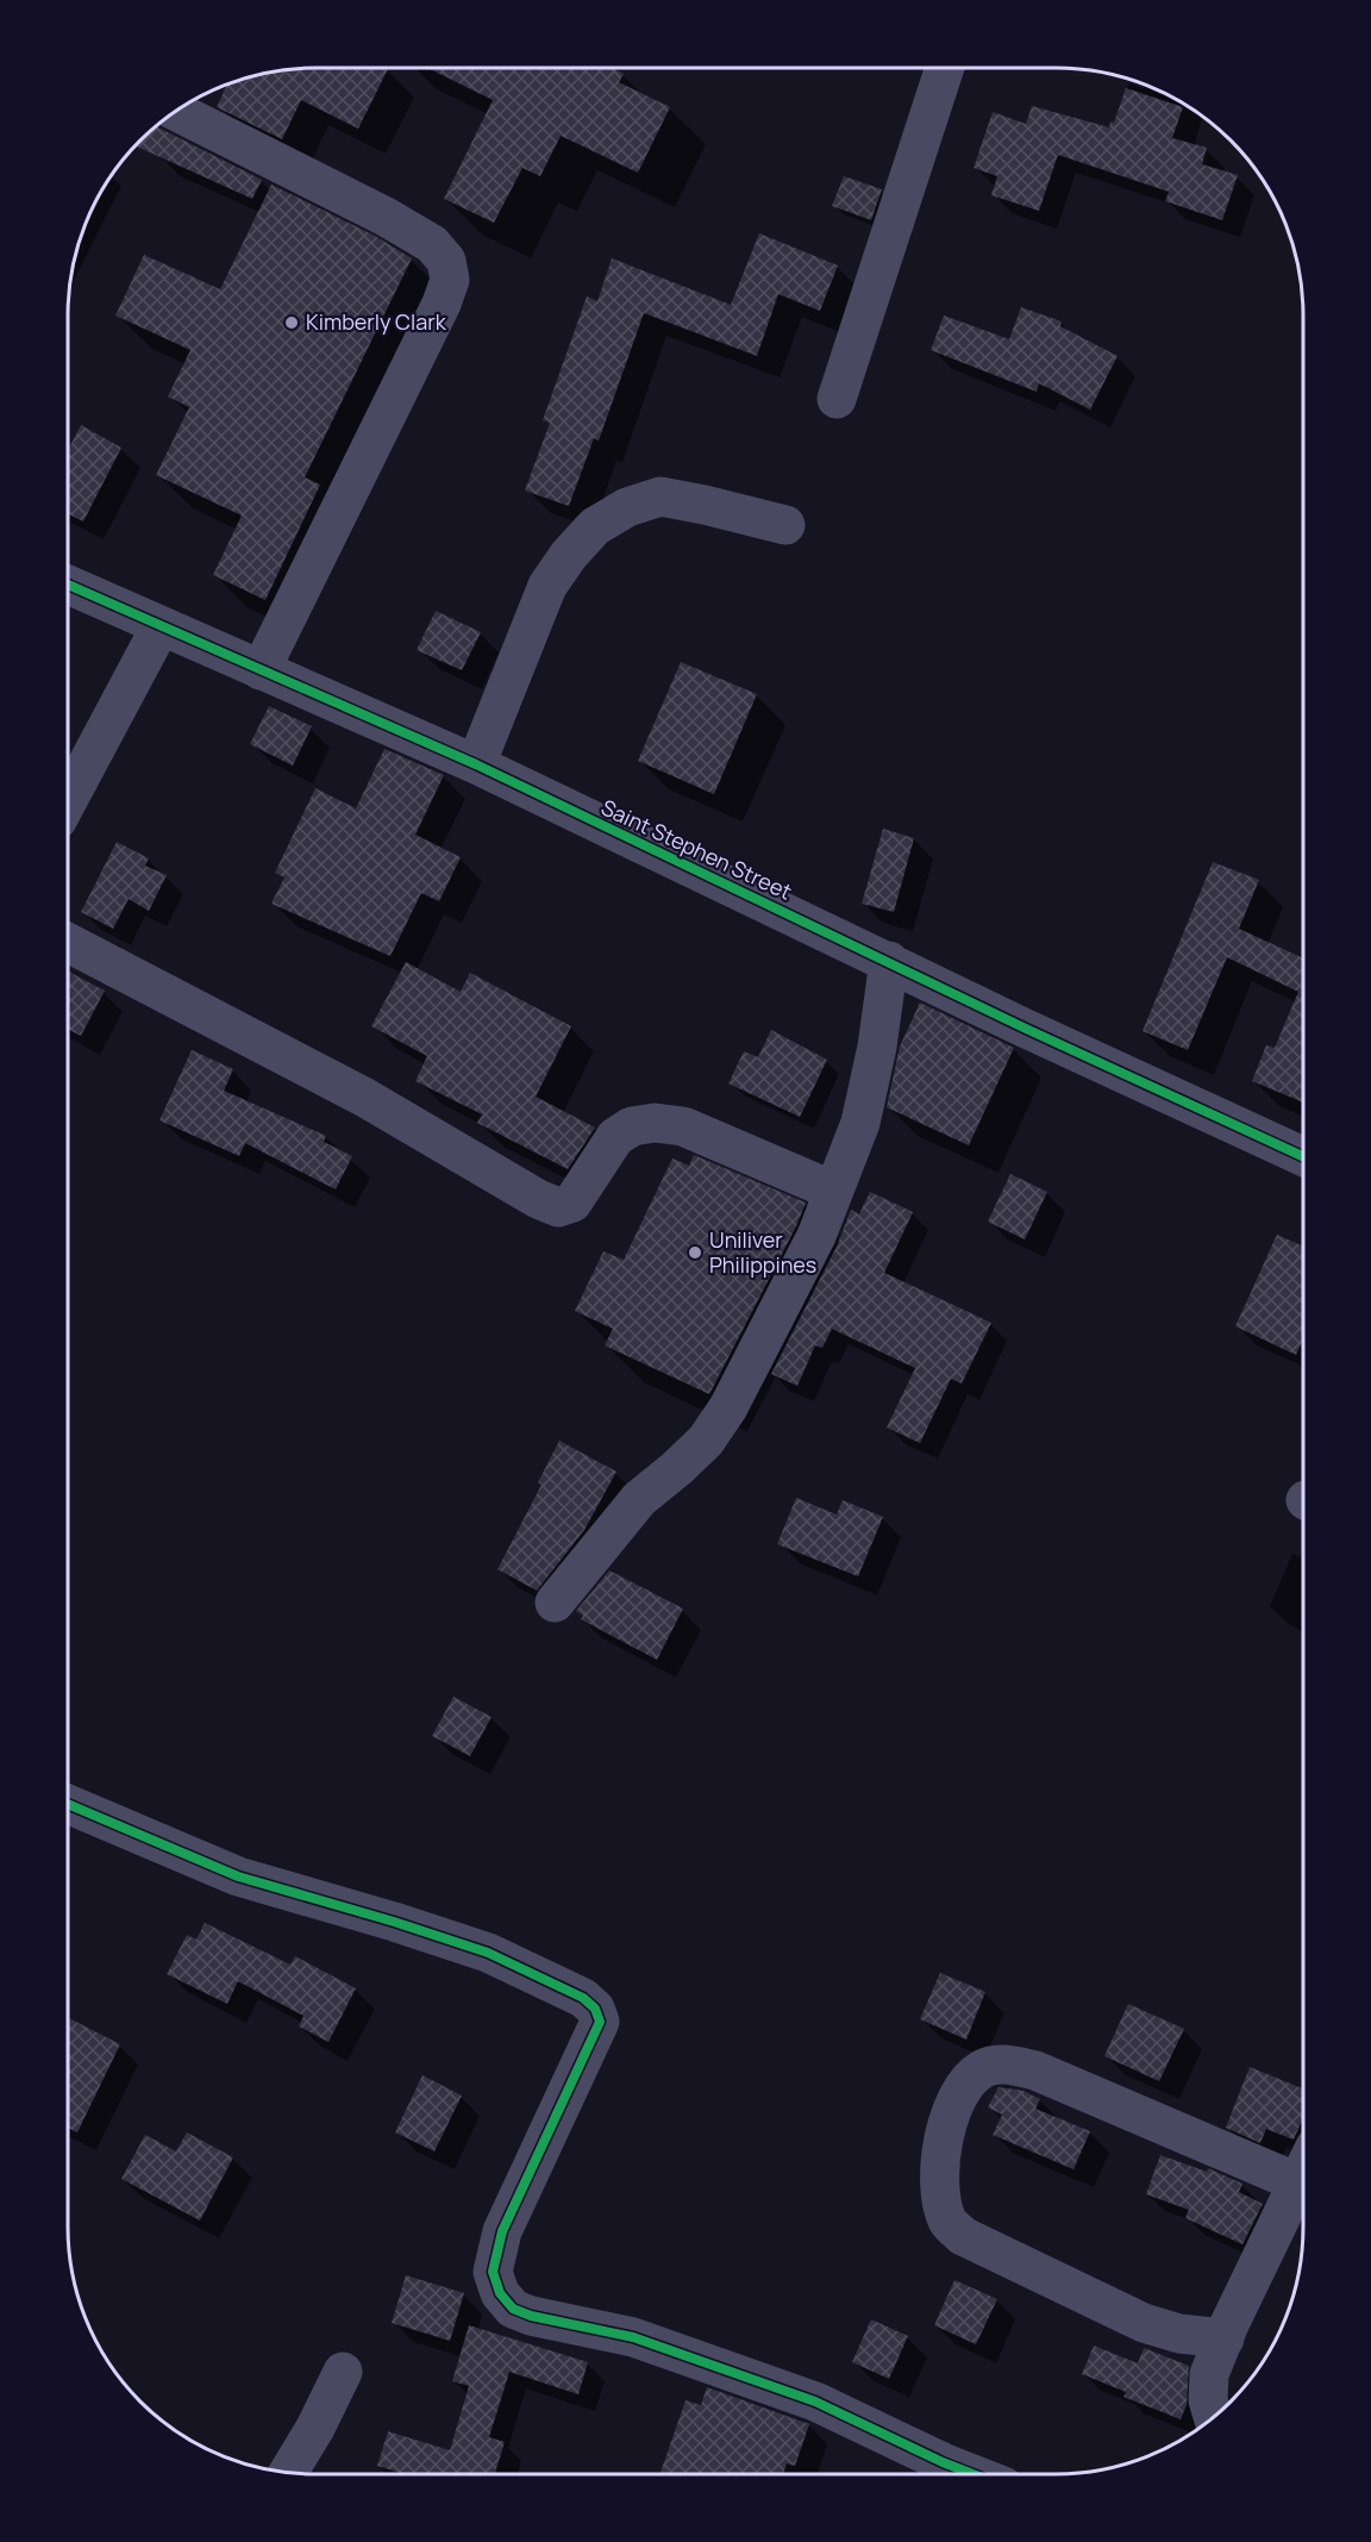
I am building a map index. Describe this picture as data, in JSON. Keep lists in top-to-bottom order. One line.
{"streets":{"street":["Saint Stephen Street"]},"places":["Kimberly Clark","Uniliver Philippines"]}
